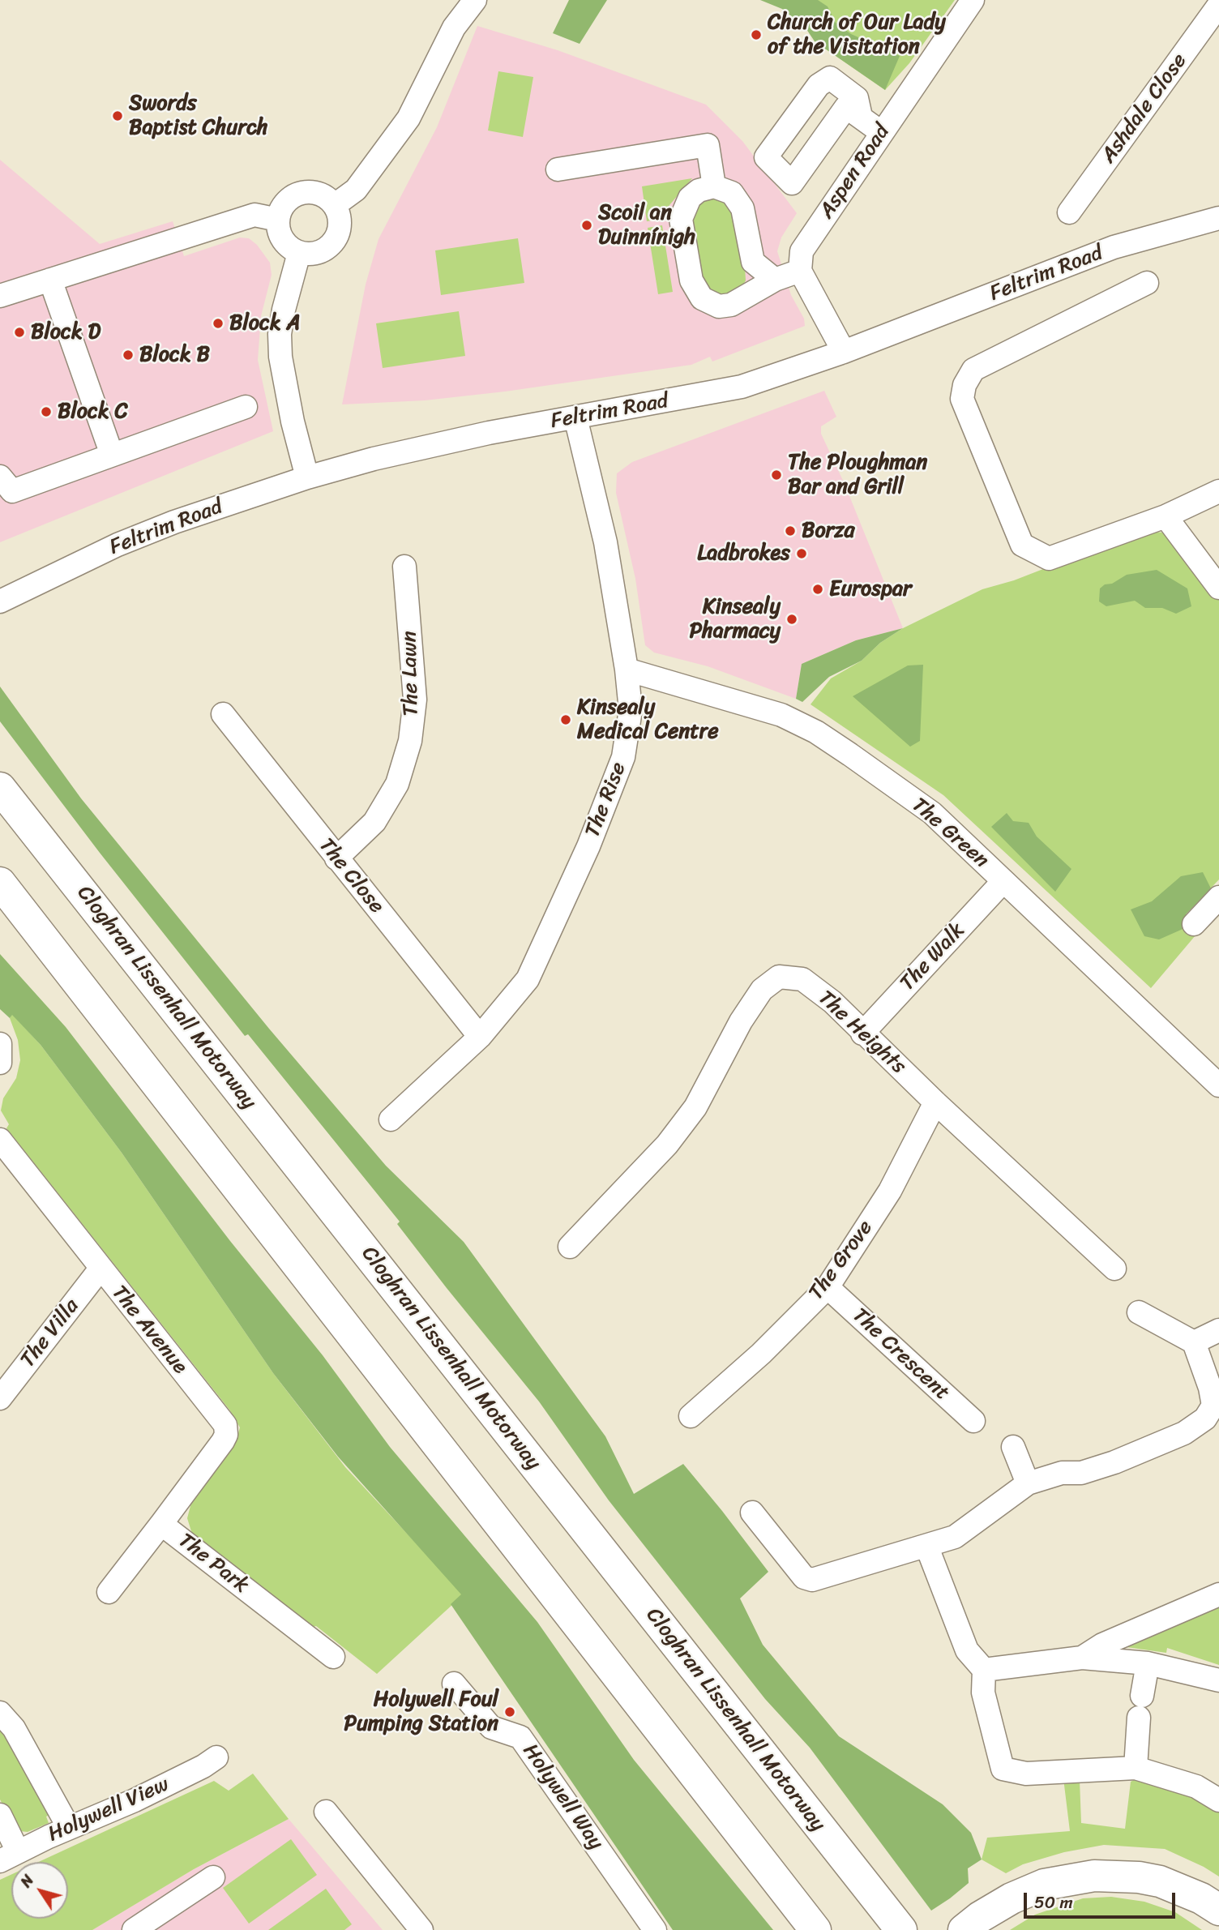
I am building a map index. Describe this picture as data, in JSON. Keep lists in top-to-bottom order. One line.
{"streets":{"highway":["Cloghran Lissenhall Motorway"],"street":["Ashdale Close","Aspen Road","Feltrim Road","The Lawn","The Rise","The Green","The Close","The Walk","The Heights","The Grove","The Avenue","The Villa","The Crescent","The Park","Holywell Way","Holywell View"]},"crossings":[["Feltrim Road","The Rise"],["The Lawn","The Close"],["The Rise","The Green"],["The Rise","The Close"],["The Green","The Walk"],["The Walk","The Heights"],["The Heights","The Grove"],["The Grove","The Crescent"],["The Avenue","The Villa"],["The Avenue","The Park"]],"places":["Church of Our Lady of the Visitation","Swords Baptist Church","Scoil an Duinnínigh","Block A","Block D","Block B","Block C","The Ploughman Bar and Grill","Borza","Ladbrokes","Eurospar","Kinsealy Pharmacy","Kinsealy Medical Centre","Holywell Foul Pumping Station"],"scale_bar":"50 m","north":"top left"}
